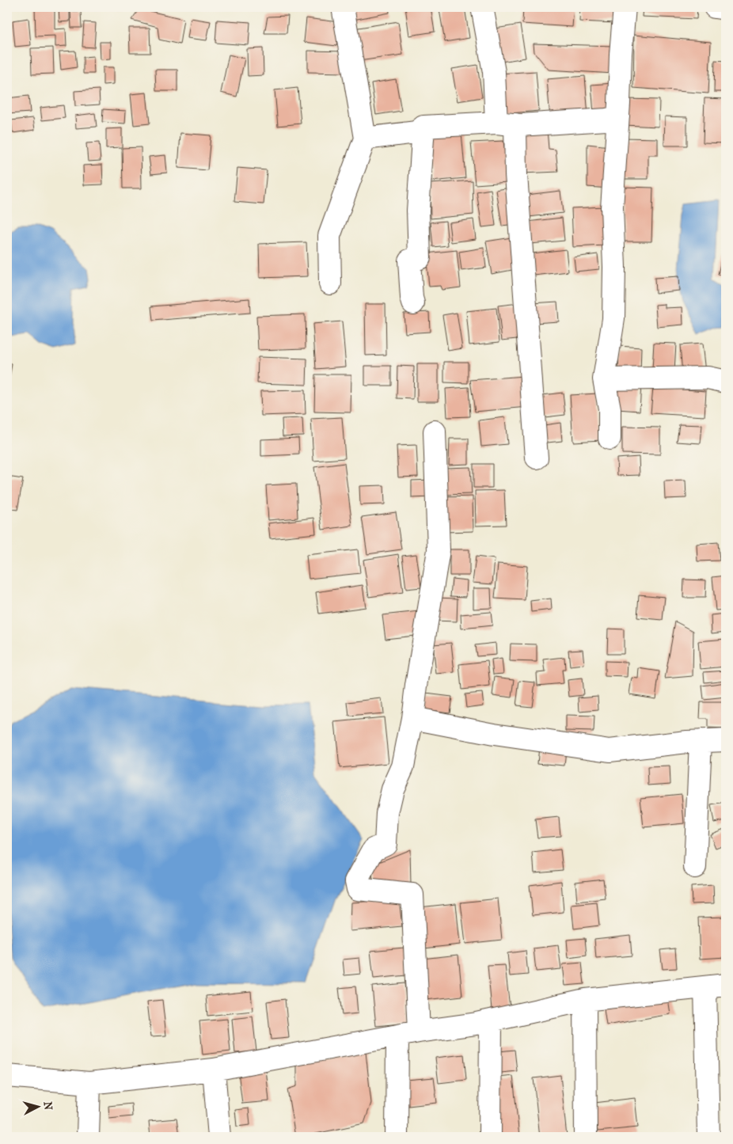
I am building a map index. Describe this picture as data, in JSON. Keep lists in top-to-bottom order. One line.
{"north":"right"}
